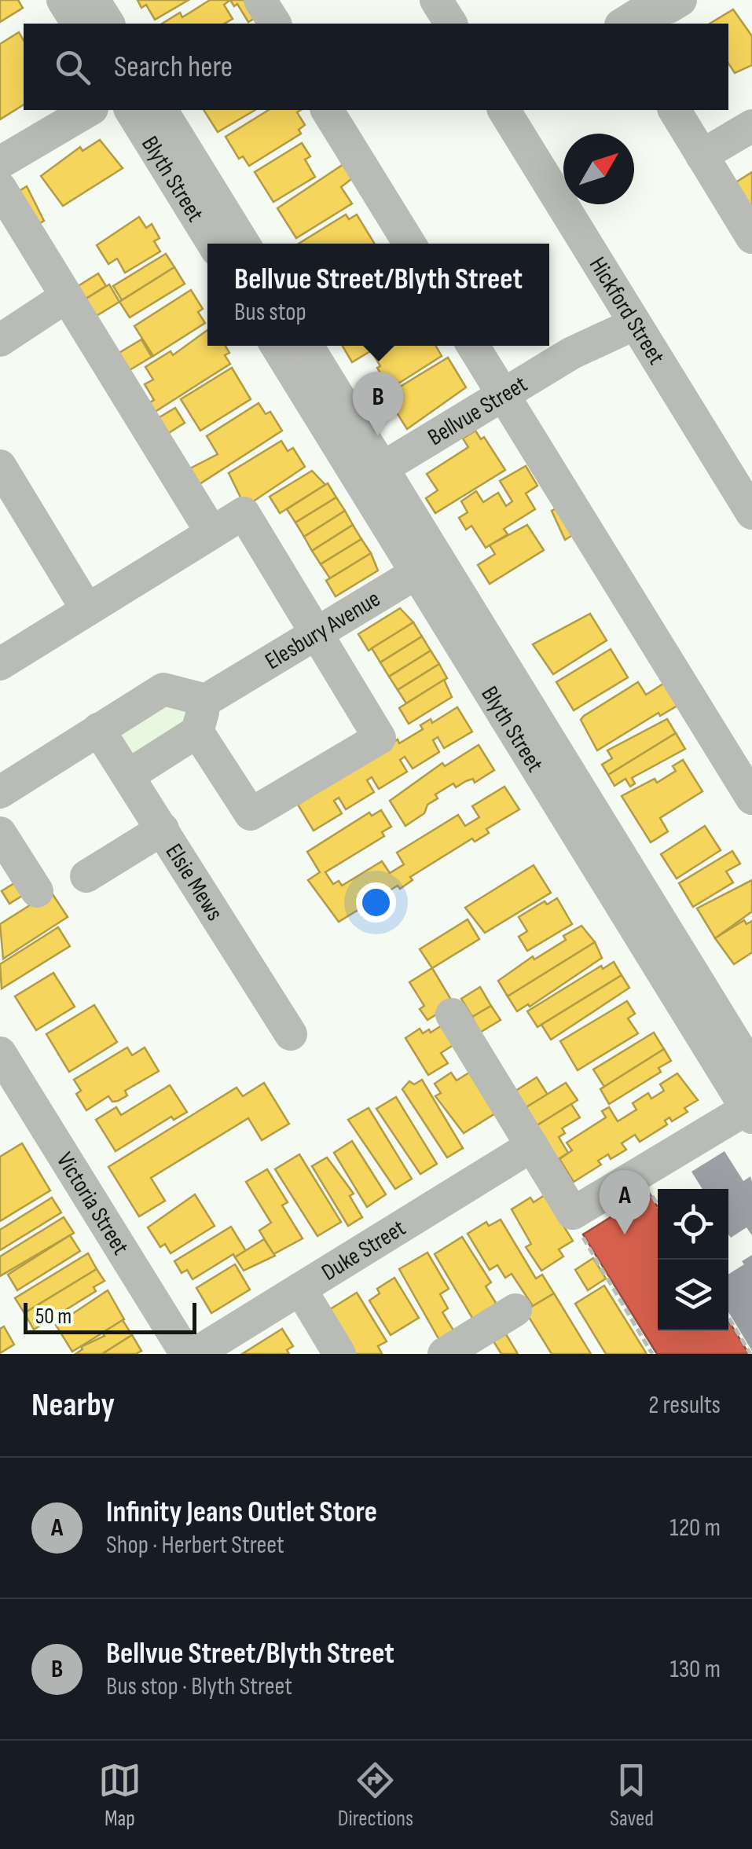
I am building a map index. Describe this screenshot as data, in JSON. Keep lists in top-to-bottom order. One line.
{"streets":{"street":["Blyth Street","Hickford Street","Bellvue Street","Elesbury Avenue","Elsie Mews","Victoria Street","Duke Street"]},"crossings":[["Blyth Street","Bellvue Street"],["Blyth Street","Elesbury Avenue"],["Hickford Street","Bellvue Street"],["Elesbury Avenue","Elsie Mews"]],"scale_bar":"50 m","north":"top right","page":{"search":"Search here","popup":["Bellvue Street/Blyth Street","Bus stop"],"pins":["B","A"],"scale":"50 m","heading":["Nearby","2 results"],"list":[{"mark":"A","name":"Infinity Jeans Outlet Store","note":"Shop · Herbert Street","value":"120 m"},{"mark":"B","name":"Bellvue Street/Blyth Street","note":"Bus stop · Blyth Street","value":"130 m"}],"nav":["Map","Directions","Saved"]}}
